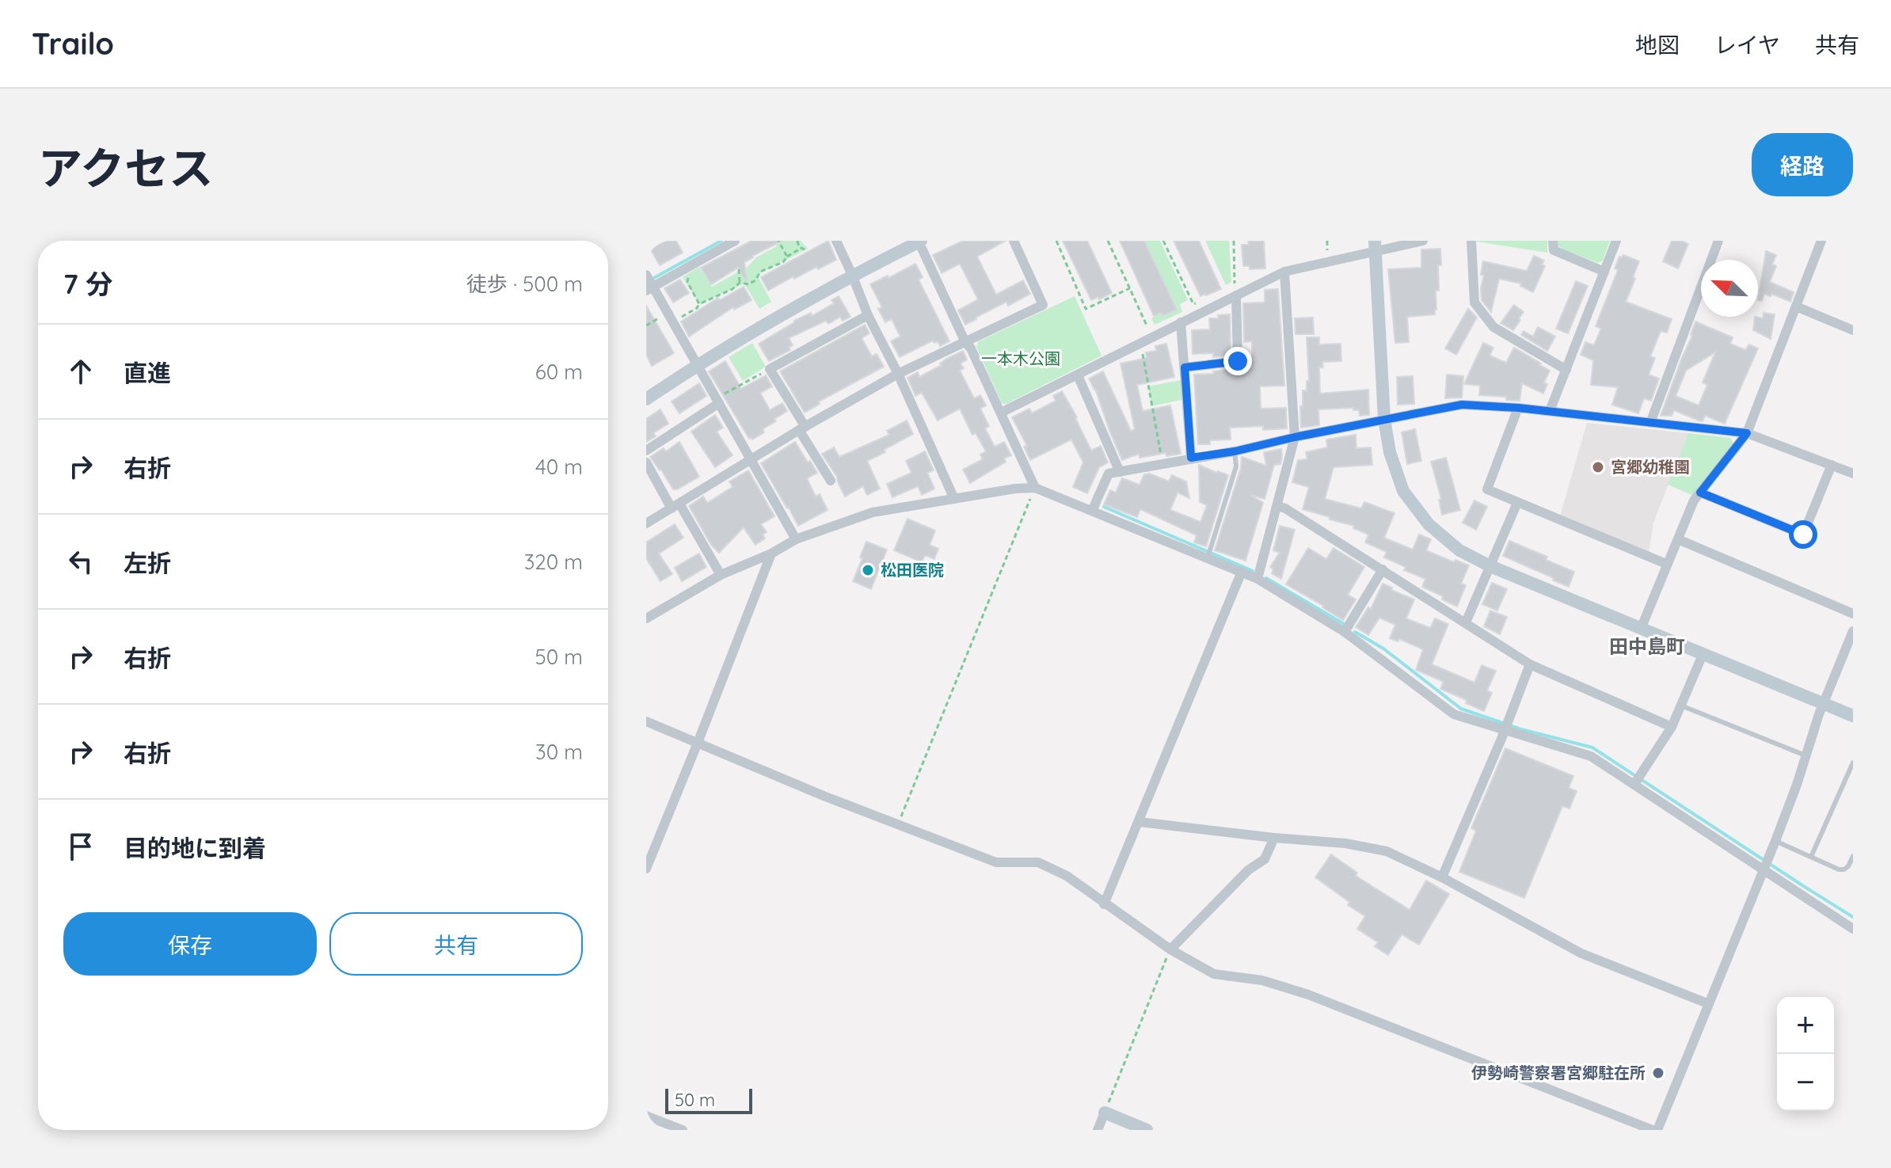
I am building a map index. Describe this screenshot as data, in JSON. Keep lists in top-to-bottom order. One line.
{"districts":["田中島町"],"parks":["一本木公園"],"places":["宮郷幼稚園","松田医院","伊勢崎警察署宮郷駐在所"],"scale_bar":"50 m","north":"top left","page":{"header":"Trailo","nav":["地図","レイヤ","共有"],"title":"アクセス","buttons":["経路",["保存","共有"]],"heading":["7 分","徒歩 · 500 m"],"list":[["直進","60 m"],["右折","40 m"],["左折","320 m"],["右折","50 m"],["右折","30 m"],"目的地に到着"],"map_buttons":["+","−"],"scale":"50 m"}}
